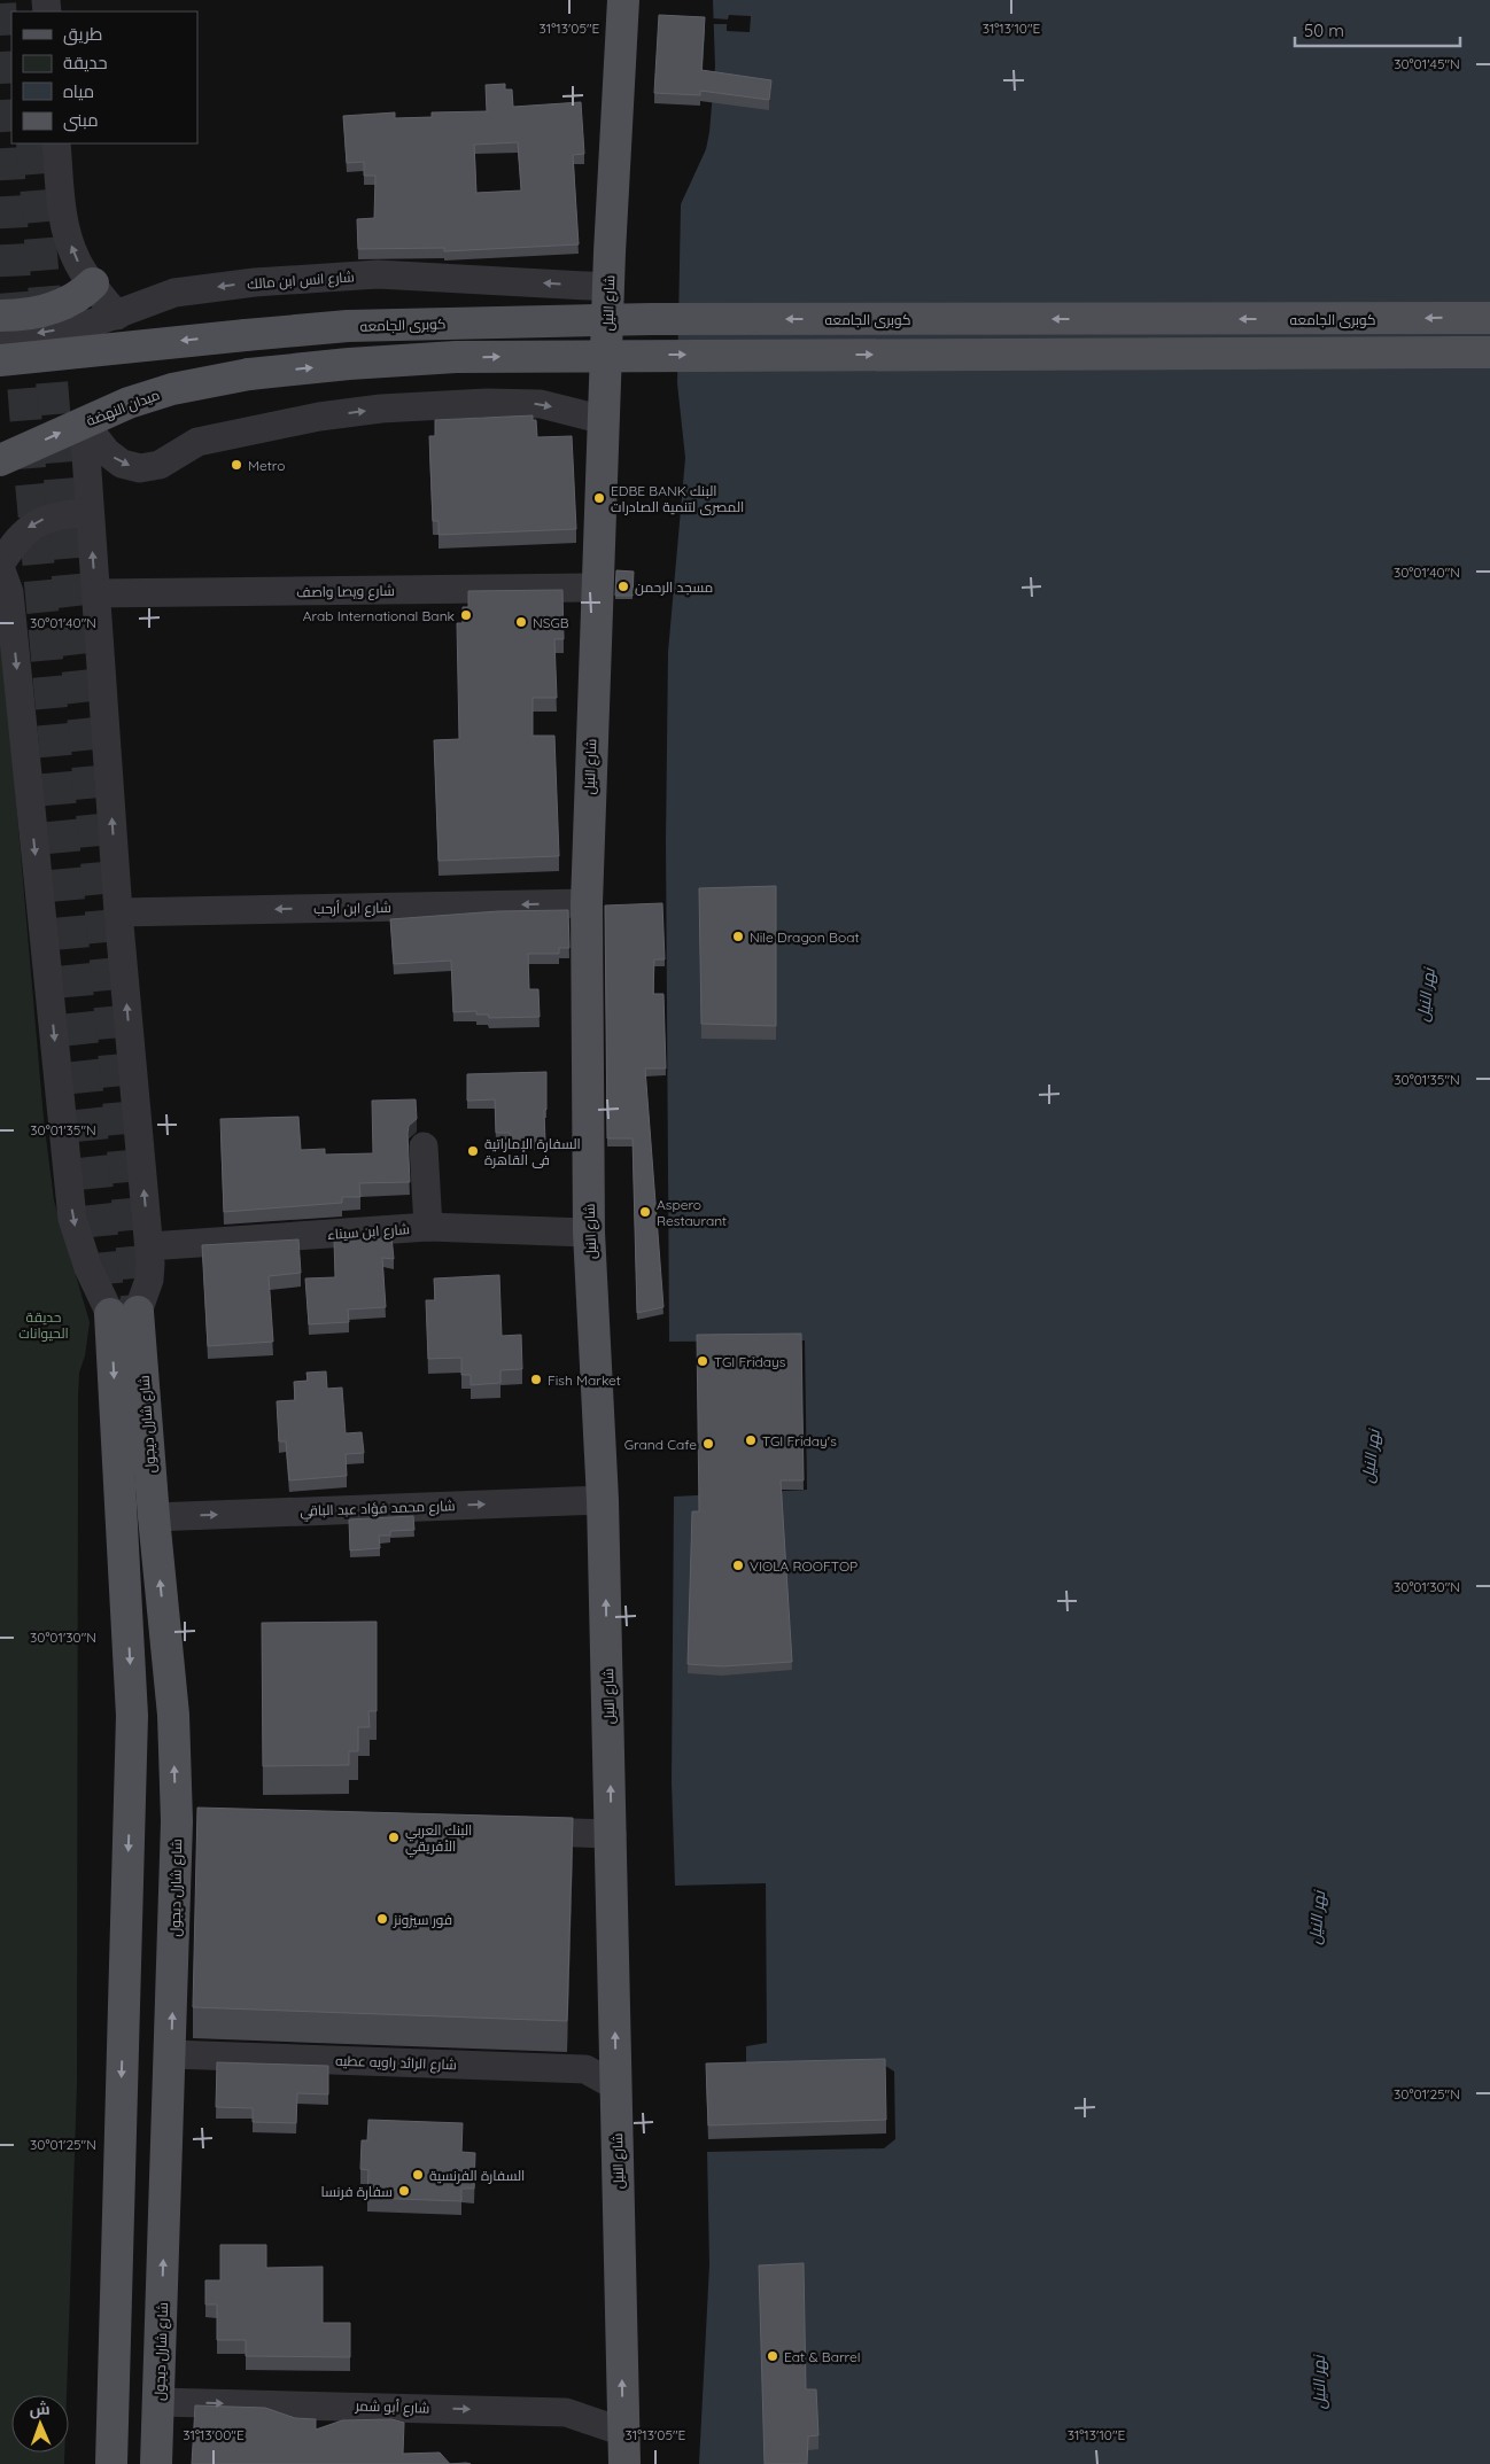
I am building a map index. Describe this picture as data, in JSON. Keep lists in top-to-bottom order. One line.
{"streets":{"main road":["شارع النيل","كوبرى الجامعه","ميدان النهضة","شارع شارل ديجول"],"street":["شارع انس ابن مالك","شارع ويصا واصف","شارع ابن أرحب","شارع ابن سيناء","شارع محمد فؤاد عبد الباقي","شارع الرائد راويه عطيه","شارع أبو شمر"]},"crossings":[["شارع انس ابن مالك","شارع النيل"],["شارع النيل","شارع ويصا واصف"],["شارع النيل","شارع ابن أرحب"],["شارع النيل","شارع ابن سيناء"],["شارع النيل","شارع محمد فؤاد عبد الباقي"],["شارع النيل","شارع الرائد راويه عطيه"],["شارع النيل","شارع أبو شمر"],["شارع شارل ديجول","شارع محمد فؤاد عبد الباقي"],["شارع شارل ديجول","شارع الرائد راويه عطيه"],["شارع شارل ديجول","شارع أبو شمر"]],"one_way":["شارع النيل","كوبرى الجامعه","ميدان النهضة","شارع ابن أرحب","شارع محمد فؤاد عبد الباقي","شارع أبو شمر"],"water":["نهر النيل"],"parks":["حديقة الحيوانات"],"places":["Metro","EDBE BANK البنك المصرى لتنمية الصادرات","مسجد الرحمن","Arab International Bank","NSGB","Nile Dragon Boat","السفارة الإماراتية فى القاهرة","Aspero Restaurant","TGI Fridays","Fish Market","TGI Friday's","Grand Cafe","VIOLA ROOFTOP","البنك العربي الأفريقي","فور سيزونز","السفارة الفرنسية","سفارة فرنسا","Eat & Barrel"],"legend":["طريق","حديقة","مياه","مبنى"],"scale_bar":"50 m","north":"top","coordinates":["31°13'05\"E","31°13'10\"E","30°01'45\"N","30°01'40\"N","30°01'35\"N","30°01'30\"N","30°01'25\"N","31°13'00\"E"]}
